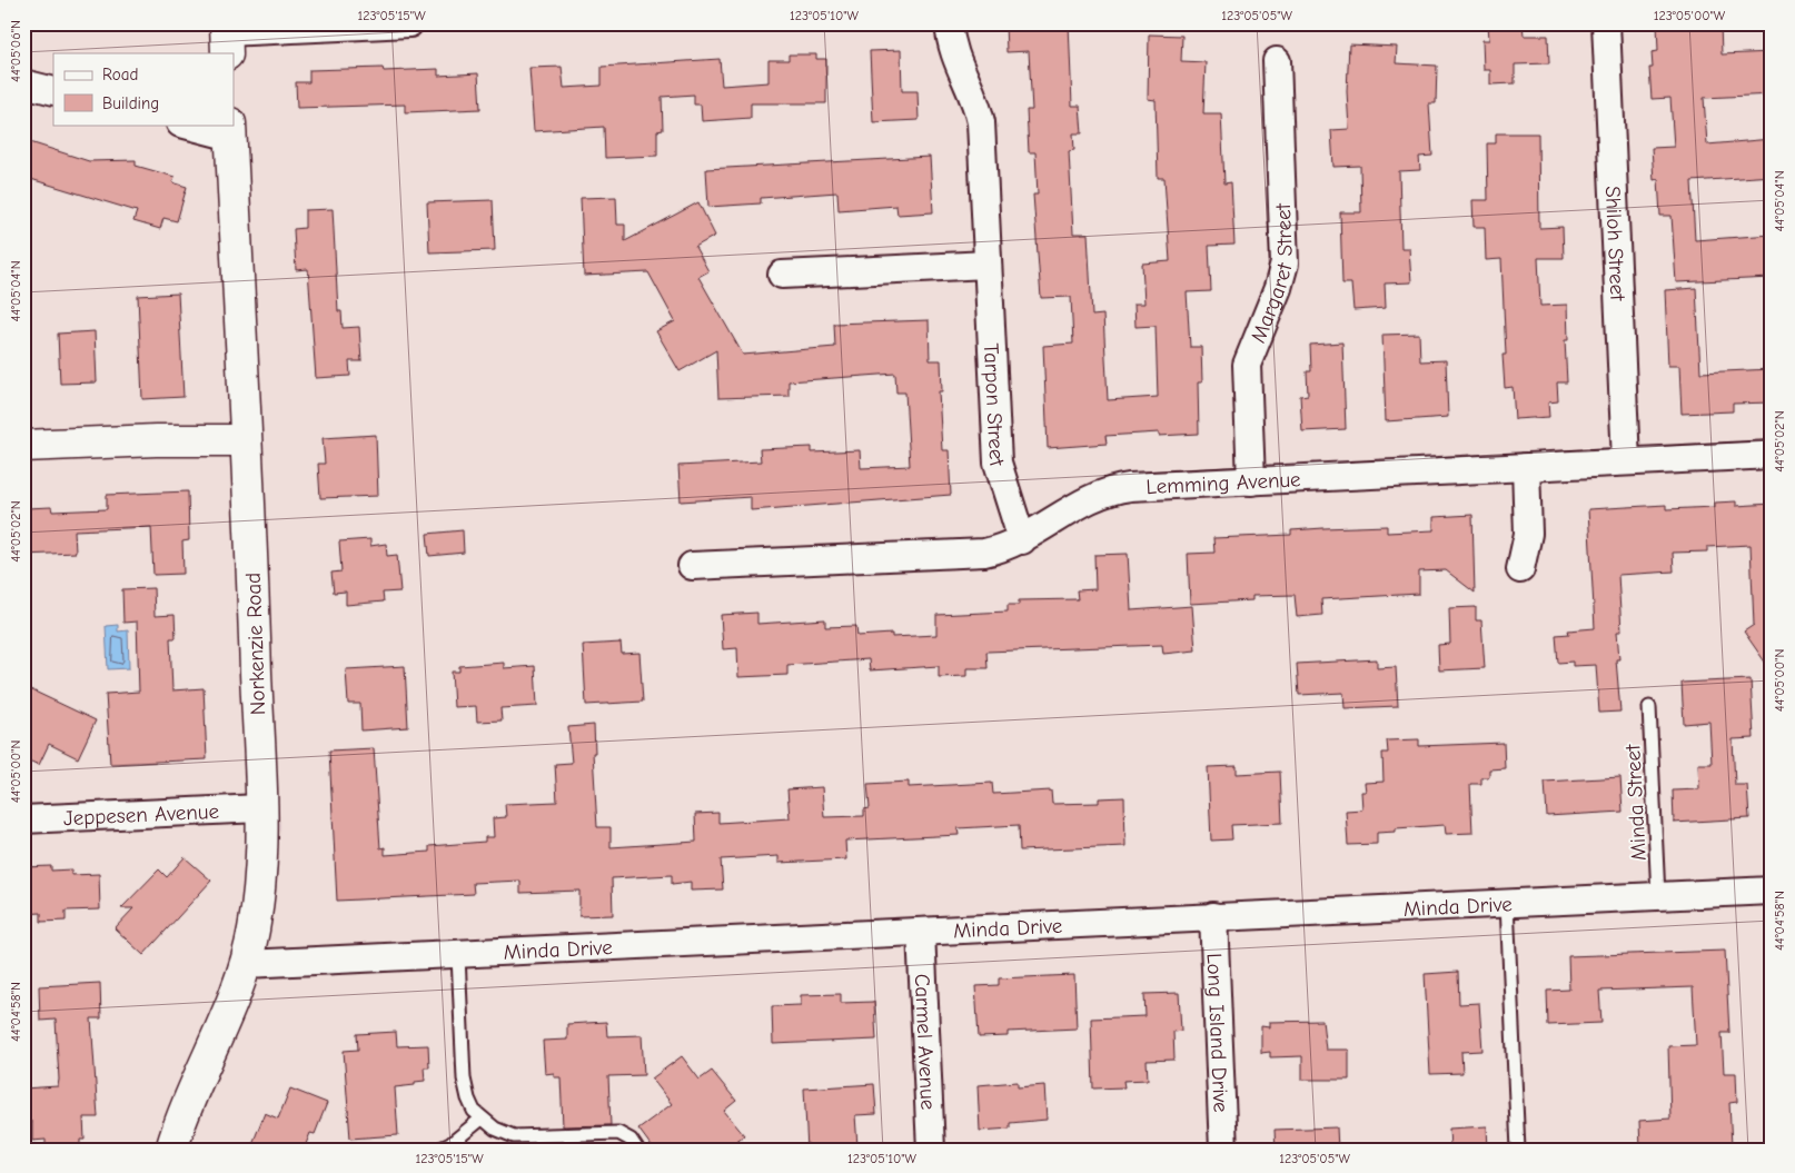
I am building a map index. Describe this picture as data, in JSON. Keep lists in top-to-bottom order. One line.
{"streets":{"street":["Shiloh Street","Margaret Street","Tarpon Street","Lemming Avenue","Norkenzie Road","Jeppesen Avenue","Minda Drive","Long Island Drive","Carmel Avenue"],"lane":["Minda Street"]},"crossings":[["Shiloh Street","Lemming Avenue"],["Margaret Street","Lemming Avenue"],["Tarpon Street","Lemming Avenue"],["Norkenzie Road","Jeppesen Avenue"],["Norkenzie Road","Minda Drive"],["Minda Street","Minda Drive"],["Minda Drive","Long Island Drive"],["Minda Drive","Carmel Avenue"]],"legend":["Road","Building"],"coordinates":["123°05'15\"W","123°05'10\"W","123°05'05\"W","123°05'00\"W","44°05'06\"N","44°05'04\"N","44°05'02\"N","44°05'00\"N","44°04'58\"N"]}
